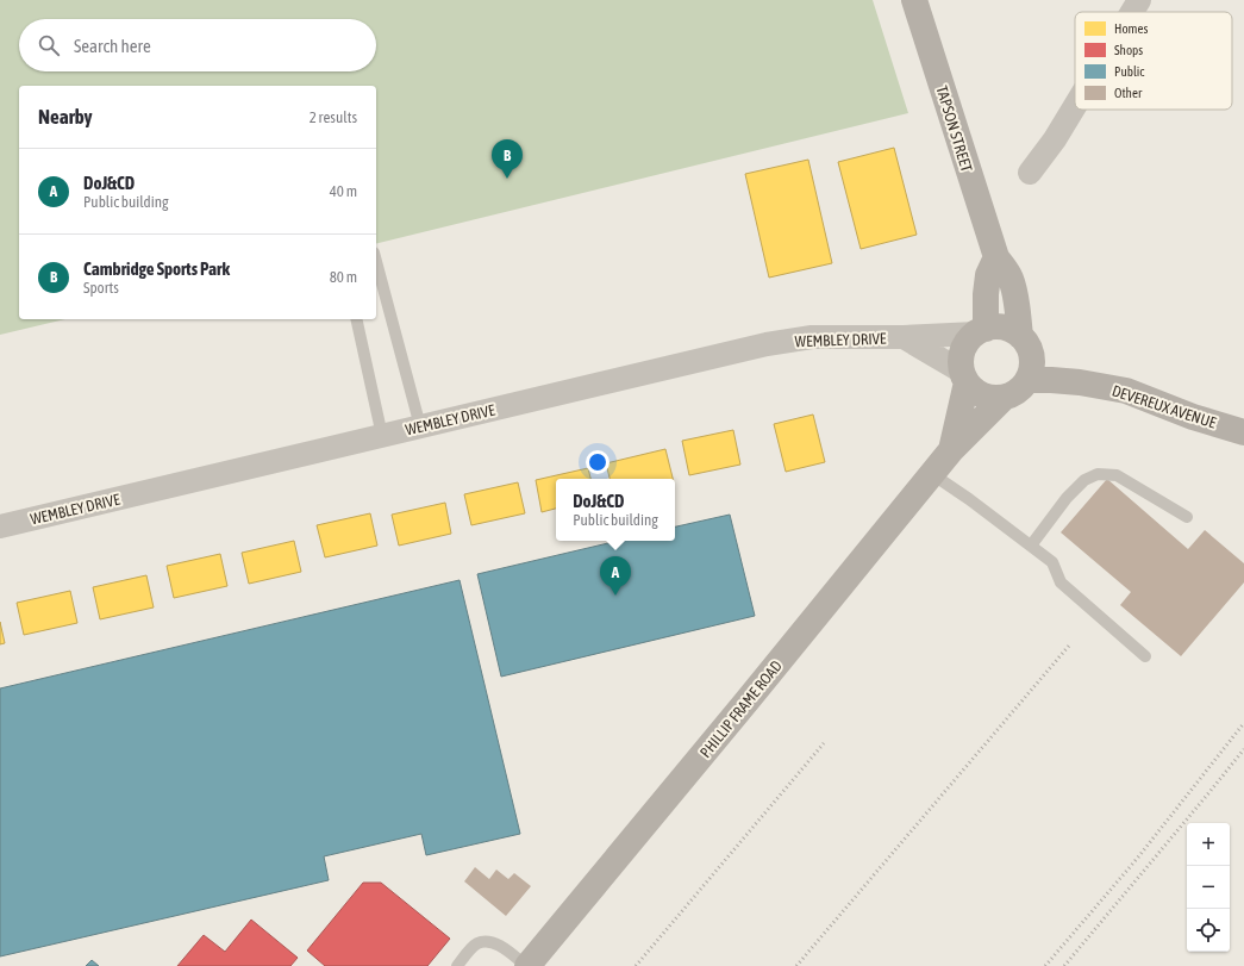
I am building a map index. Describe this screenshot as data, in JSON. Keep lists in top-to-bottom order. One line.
{"streets":{"street":["TAPSON STREET","WEMBLEY DRIVE","DEVEREUX AVENUE","PHILLIP FRAME ROAD"]},"crossings":[["TAPSON STREET","WEMBLEY DRIVE"],["TAPSON STREET","DEVEREUX AVENUE"],["TAPSON STREET","PHILLIP FRAME ROAD"],["WEMBLEY DRIVE","DEVEREUX AVENUE"],["WEMBLEY DRIVE","PHILLIP FRAME ROAD"],["DEVEREUX AVENUE","PHILLIP FRAME ROAD"]],"legend":["Homes","Shops","Public","Other"],"page":{"search":"Search here","heading":["Nearby","2 results"],"pins":["B","A"],"list":[{"mark":"A","name":"DoJ&CD","note":"Public building","value":"40 m"},{"mark":"B","name":"Cambridge Sports Park","note":"Sports","value":"80 m"}],"popup":["DoJ&CD","Public building"],"map_buttons":["+","−"]}}
